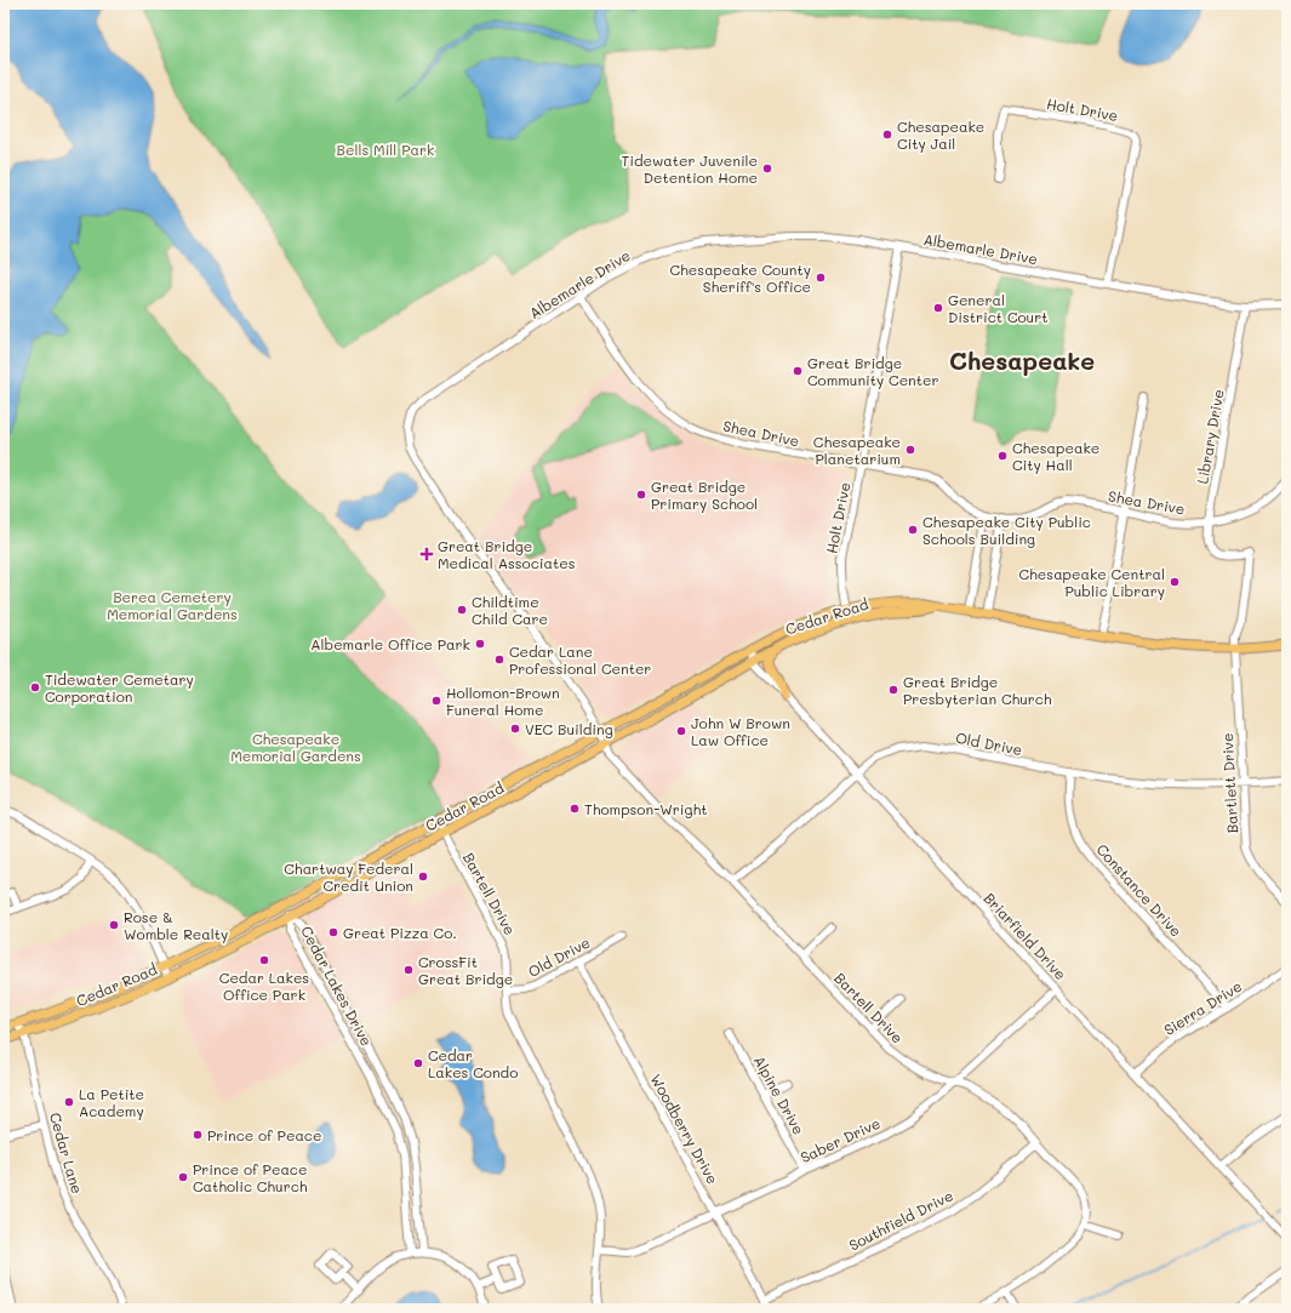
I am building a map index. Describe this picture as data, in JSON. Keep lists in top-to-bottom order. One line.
{"streets":{"main road":["Cedar Road"],"street":["Holt Drive","Albemarle Drive","Shea Drive","Library Drive","Old Drive","Bartlett Drive","Constance Drive","Bartell Drive","Briarfield Drive","Cedar Lakes Drive","Sierra Drive","Alpine Drive","Woodberry Drive","Saber Drive","Cedar Lane","Southfield Drive"]},"crossings":[["Holt Drive","Albemarle Drive"],["Holt Drive","Shea Drive"],["Holt Drive","Cedar Road"],["Albemarle Drive","Shea Drive"],["Albemarle Drive","Library Drive"],["Albemarle Drive","Cedar Road"],["Albemarle Drive","Bartell Drive"],["Shea Drive","Library Drive"],["Library Drive","Cedar Road"],["Library Drive","Bartlett Drive"],["Cedar Road","Bartlett Drive"],["Cedar Road","Bartell Drive"],["Cedar Road","Briarfield Drive"],["Cedar Road","Cedar Lakes Drive"],["Cedar Road","Cedar Lane"],["Old Drive","Bartlett Drive"],["Old Drive","Constance Drive"],["Old Drive","Bartell Drive"],["Old Drive","Briarfield Drive"],["Old Drive","Woodberry Drive"],["Constance Drive","Sierra Drive"],["Bartell Drive","Saber Drive"],["Bartell Drive","Southfield Drive"],["Briarfield Drive","Sierra Drive"],["Briarfield Drive","Saber Drive"],["Alpine Drive","Saber Drive"],["Woodberry Drive","Saber Drive"],["Woodberry Drive","Southfield Drive"]],"districts":["Chesapeake"],"parks":["Bells Mill Park","Berea Cemetery Memorial Gardens","Chesapeake Memorial Gardens"],"places":{"other":["Chesapeake City Jail","Tidewater Juvenile Detention Home","Chesapeake County Sheriff's Office","General District Court","Great Bridge Community Center","Chesapeake Planetarium","Chesapeake City Hall","Great Bridge Primary School","Chesapeake City Public Schools Building","Chesapeake Central Public Library","Childtime Child Care","Albemarle Office Park","Cedar Lane Professional Center","Tidewater Cemetary Corporation","Great Bridge Presbyterian Church","Hollomon-Brown Funeral Home","VEC Building","John W Brown Law Office","Thompson-Wright","Chartway Federal Credit Union","Rose & Womble Realty","Great Pizza Co.","Cedar Lakes Office Park","CrossFit Great Bridge","Cedar Lakes Condo","La Petite Academy","Prince of Peace","Prince of Peace Catholic Church"],"health":["Great Bridge Medical Associates"]}}
